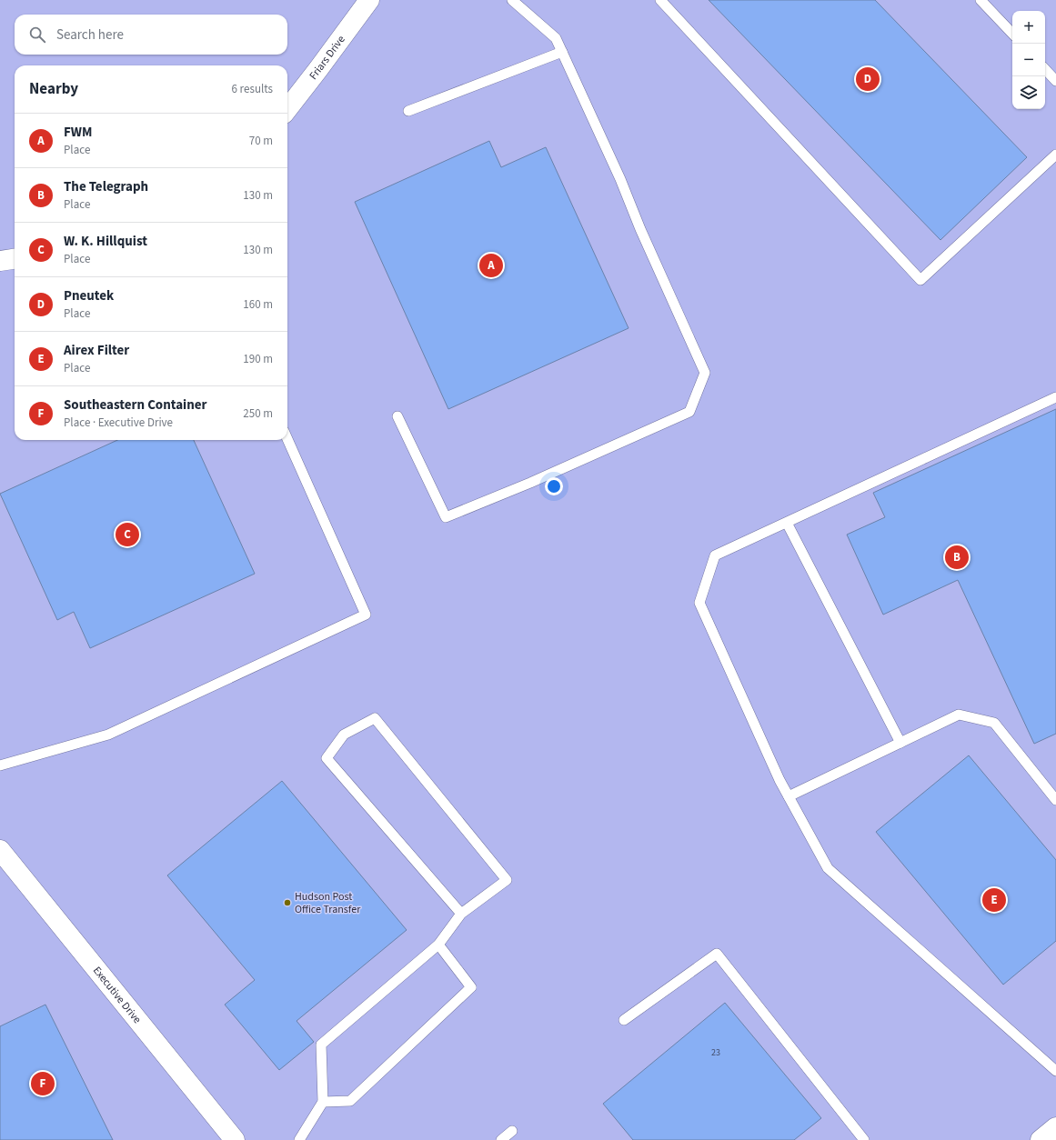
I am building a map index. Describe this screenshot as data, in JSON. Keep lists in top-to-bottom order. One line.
{"streets":{"street":["Friars Drive","Executive Drive"]},"places":["Hudson Post Office Transfer"],"house_numbers":["23"],"page":{"map_buttons":["+","−"],"search":"Search here","pins":["D","A","C","B","E","F"],"heading":["Nearby","6 results"],"list":[{"mark":"A","name":"FWM","note":"Place","value":"70 m"},{"mark":"B","name":"The Telegraph","note":"Place","value":"130 m"},{"mark":"C","name":"W. K. Hillquist","note":"Place","value":"130 m"},{"mark":"D","name":"Pneutek","note":"Place","value":"160 m"},{"mark":"E","name":"Airex Filter","note":"Place","value":"190 m"},{"mark":"F","name":"Southeastern Container","note":"Place · Executive Drive","value":"250 m"}]}}
